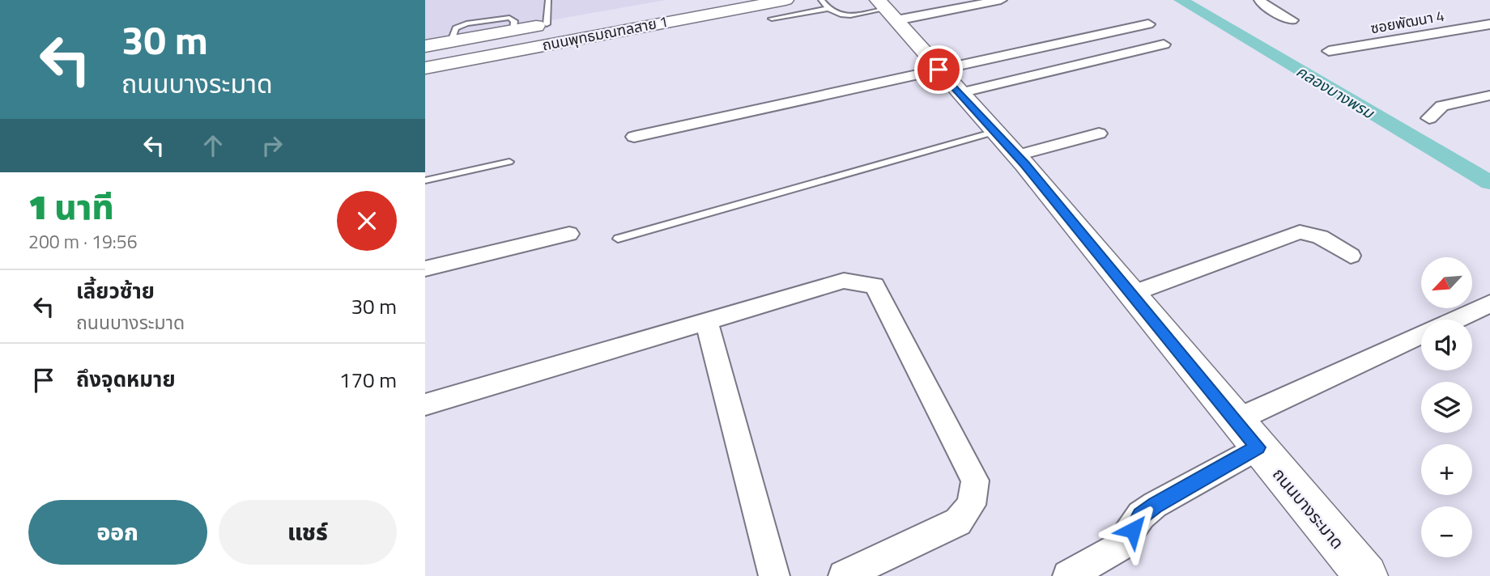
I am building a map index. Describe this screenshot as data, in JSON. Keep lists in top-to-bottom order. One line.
{"streets":{"street":["ซอยพัฒนา 4","ถนนพุทธมณฑลสาย 1","ถนนบางระมาด"]},"water":["คลองบางพรม"],"north":"bottom left","page":{"turn":["30 m","ถนนบางระมาด"],"heading":["1 นาที","200 m · 19:56"],"map_buttons":["+","−"],"list":[{"name":"เลี้ยวซ้าย","note":"ถนนบางระมาด","value":"30 m"},{"name":"ถึงจุดหมาย","value":"170 m"}],"buttons":["ออก","แชร์"]}}
